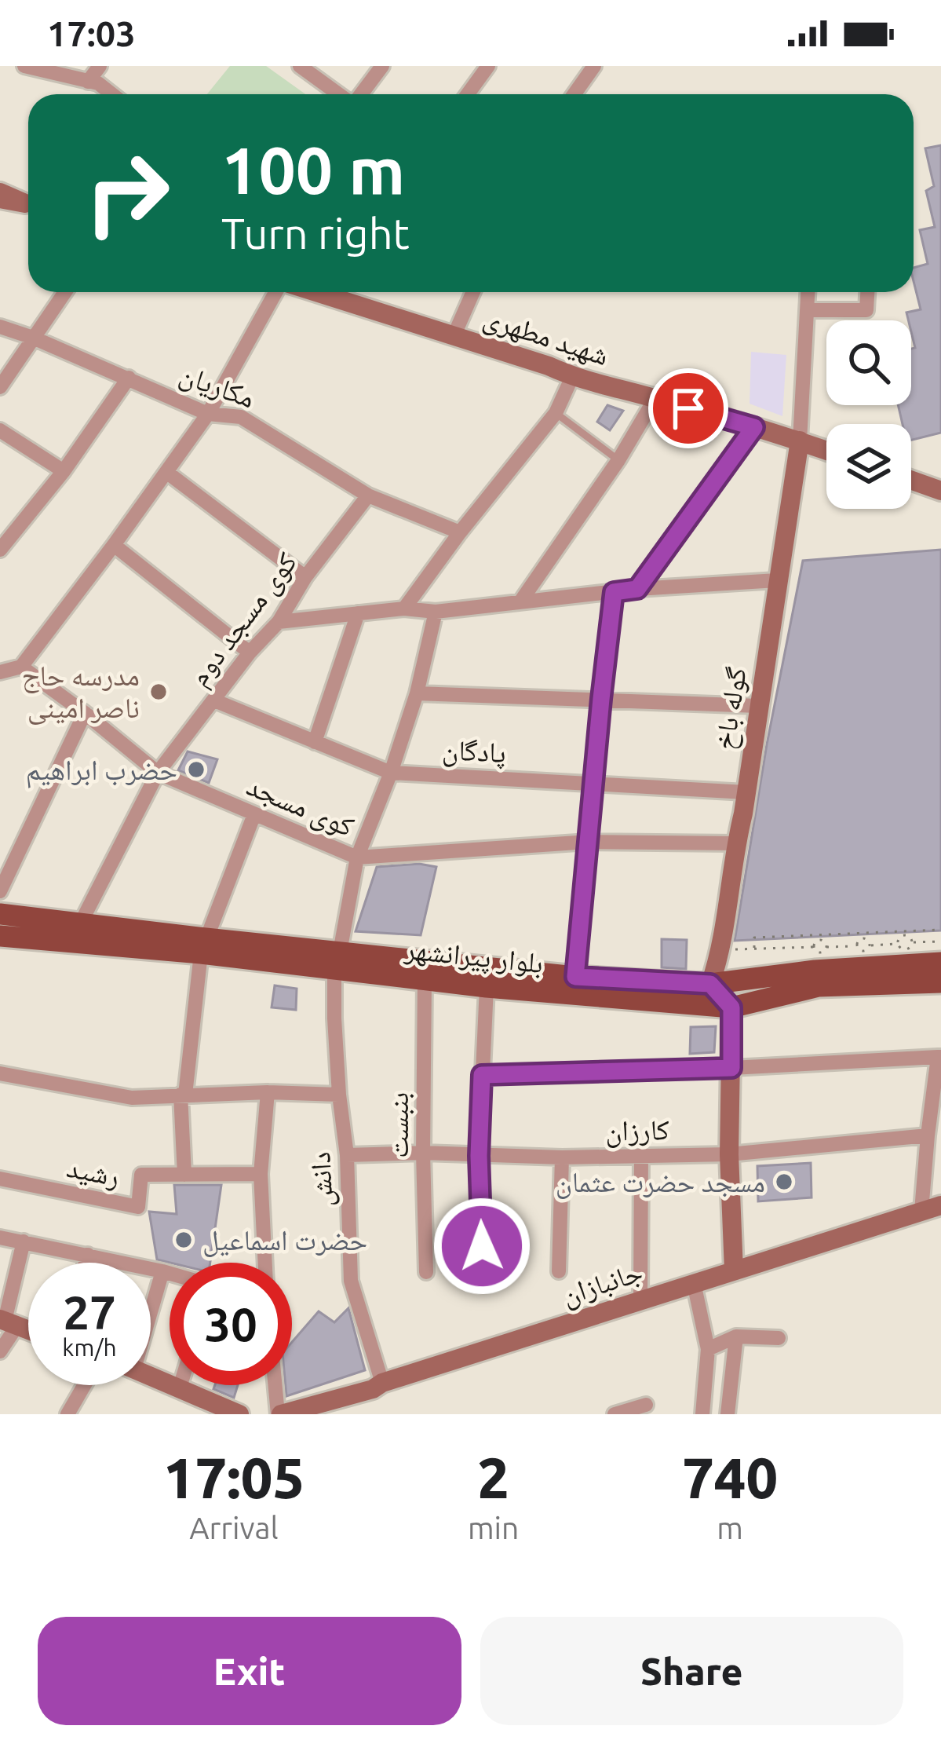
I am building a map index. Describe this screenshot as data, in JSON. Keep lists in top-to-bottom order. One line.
{"streets":{"main road":["بلوار پیرانشهر"],"street":["شهید مطهری","مکاریان","کوی مسجد دوم","گوله باخ","پادگان","کوی مسجد","بنبست","کارزان","رشید","دانش","جانبازان"]},"crossings":[["شهید مطهری","گوله باخ"],["مکاریان","کوی مسجد دوم"],["کوی مسجد دوم","پادگان"],["کوی مسجد دوم","کوی مسجد"],["کوی مسجد دوم","بلوار پیرانشهر"],["گوله باخ","پادگان"],["گوله باخ","کوی مسجد"],["گوله باخ","بلوار پیرانشهر"],["پادگان","دانش"],["کوی مسجد","دانش"],["بلوار پیرانشهر","بنبست"],["بلوار پیرانشهر","دانش"],["بنبست","کارزان"],["کارزان","دانش"],["دانش","جانبازان"]],"places":["مدرسه حاج ناصر امینی","حضرب ابراهیم","مسجد حضرت عثمان","حضرت اسماعیل"],"page":{"status":"17:03","turn":["100 m","Turn right"],"speed":"27 km/h","limit":"30","eta":["17:05","Arrival","2","min","740","m"],"buttons":["Exit","Share"]}}
